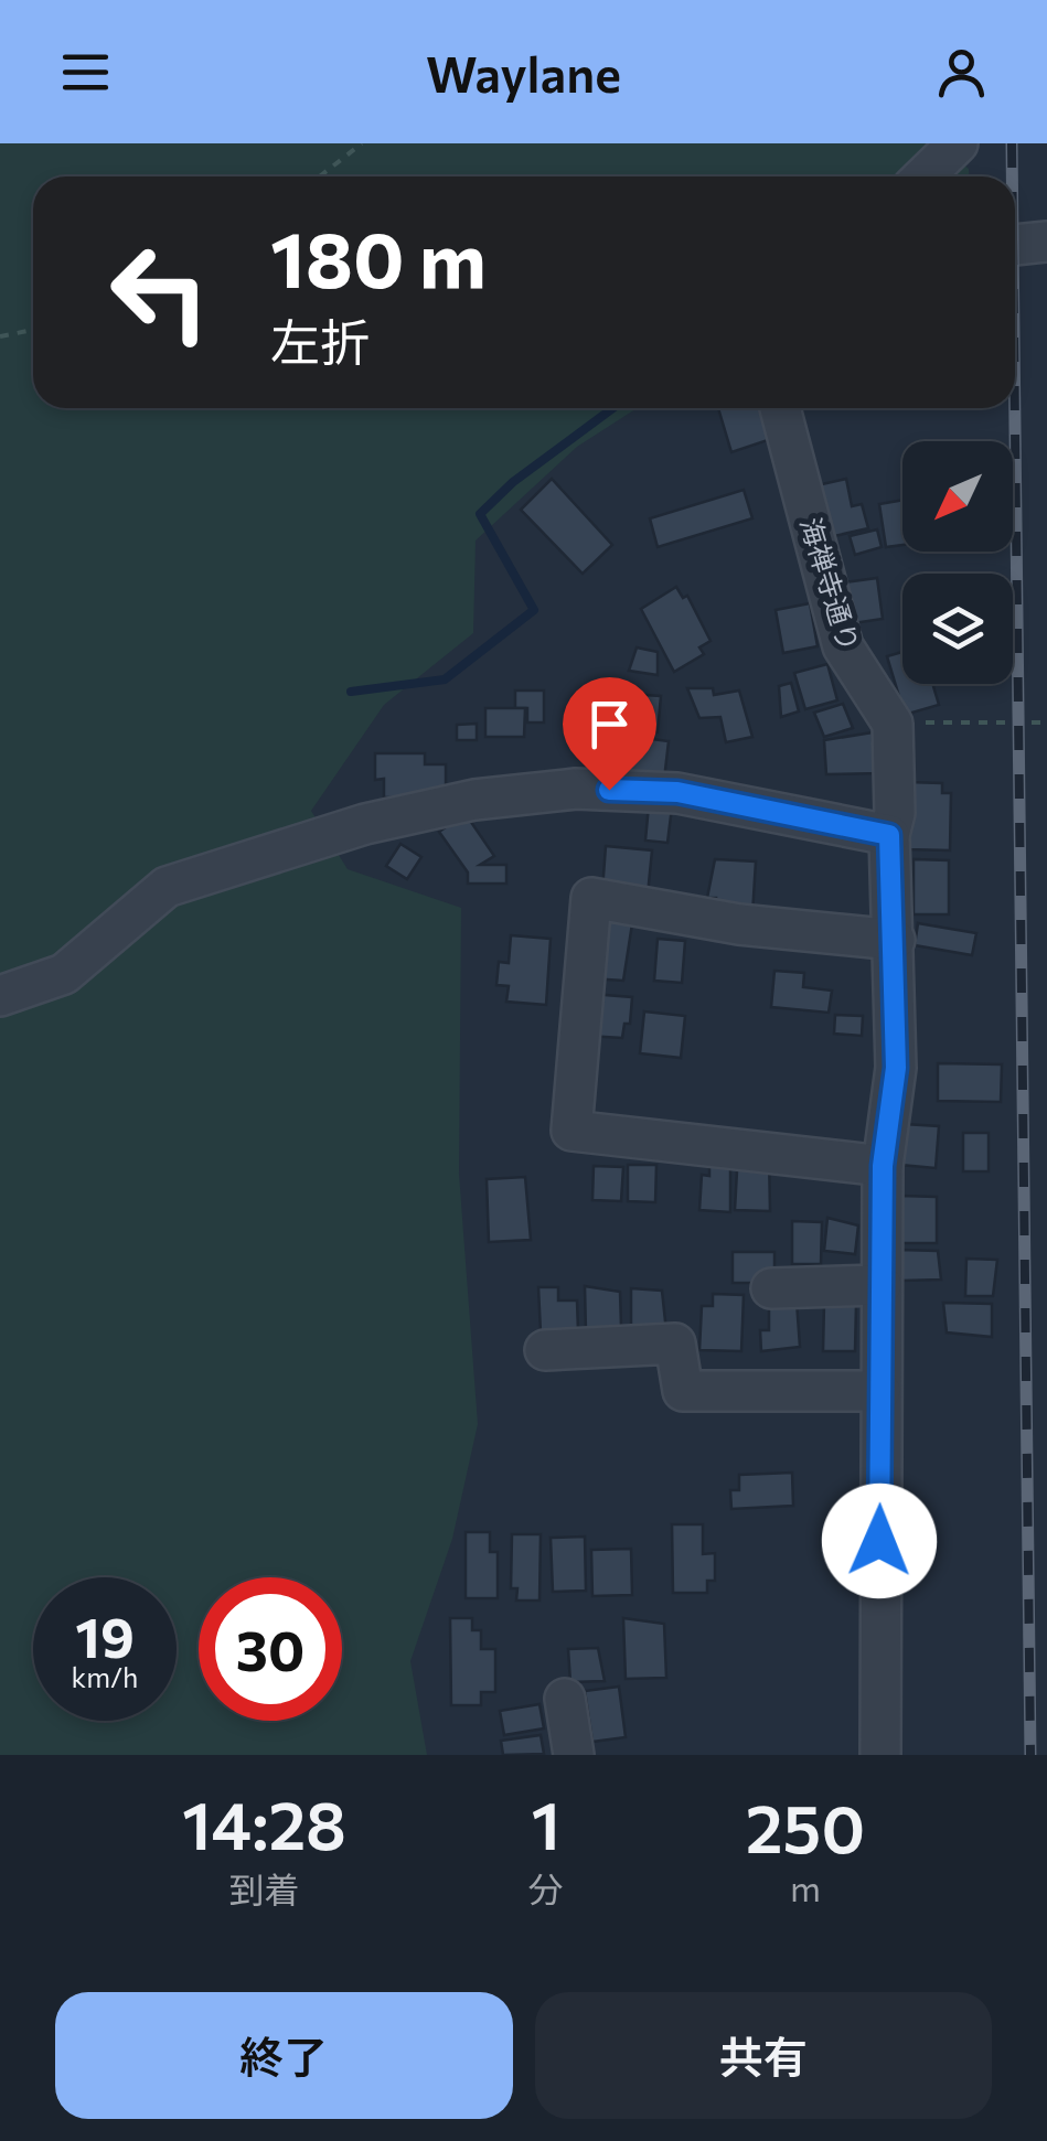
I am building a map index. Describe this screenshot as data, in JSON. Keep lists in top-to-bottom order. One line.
{"streets":{"street":["海禅寺通り"]},"north":"bottom left","page":{"header":"Waylane","turn":["180 m","左折"],"speed":"19 km/h","limit":"30","eta":["14:28","到着","1","分","250","m"],"buttons":["終了","共有"]}}
